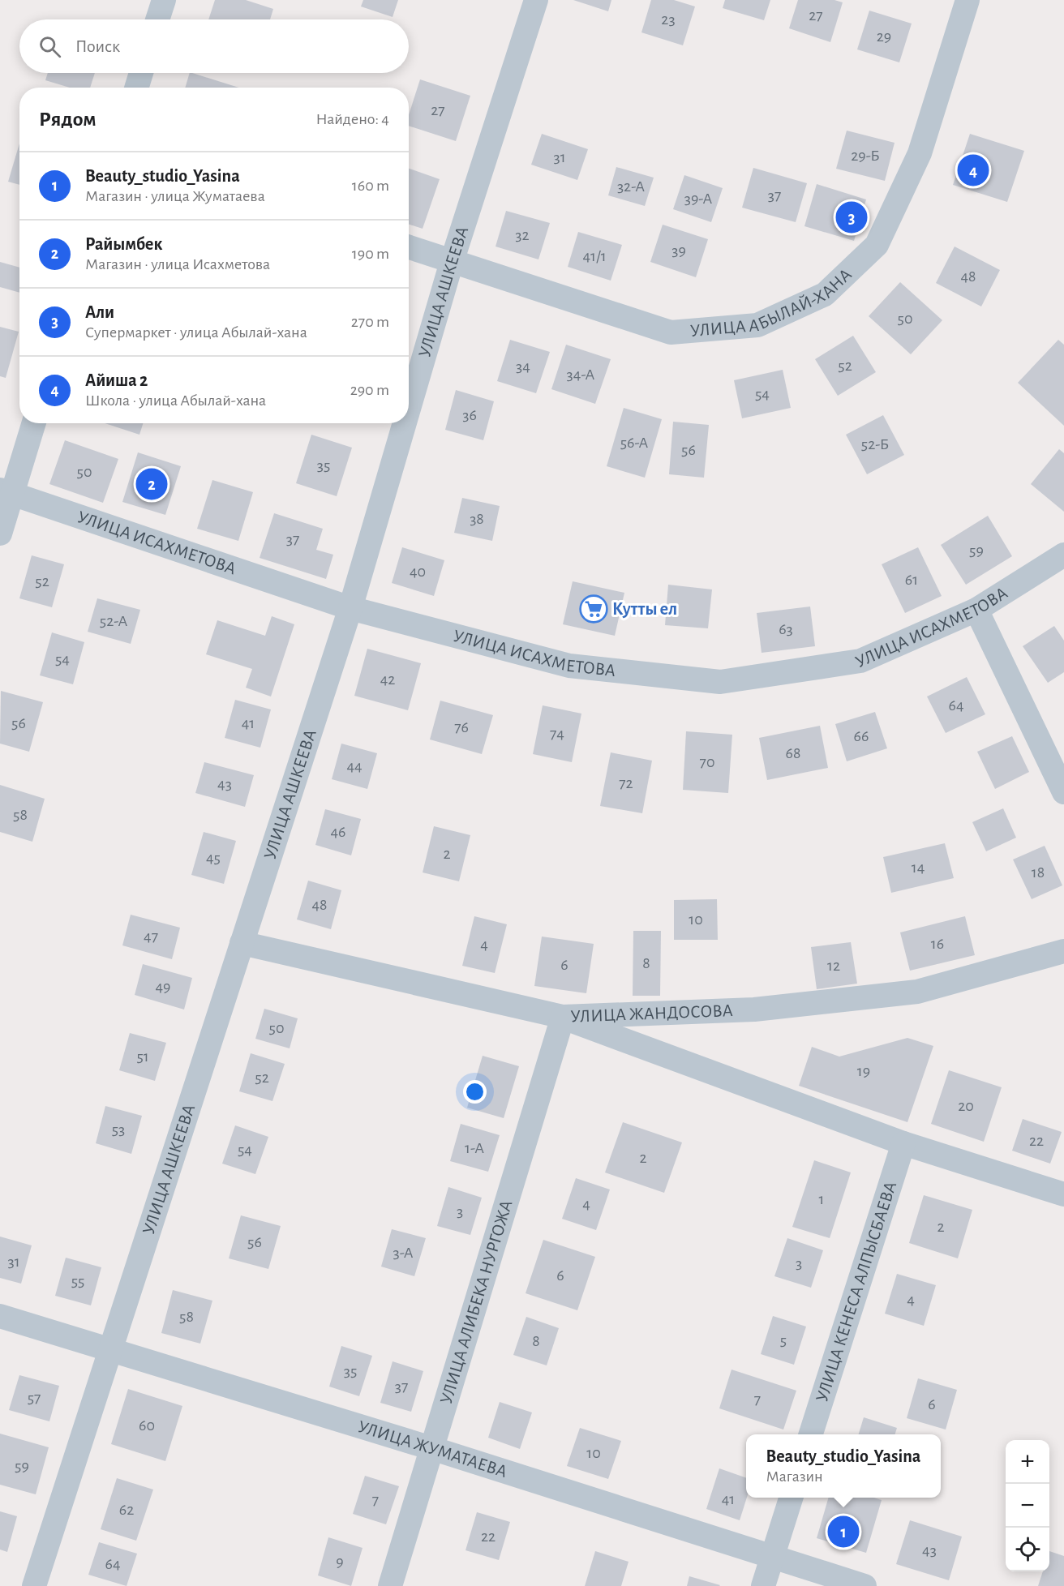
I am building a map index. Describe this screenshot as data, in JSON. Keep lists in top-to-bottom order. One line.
{"streets":{"street":["УЛИЦА АШКЕЕВА","УЛИЦА АБЫЛАЙ-ХАНА","УЛИЦА ИСАХМЕТОВА","УЛИЦА ЖАНДОСОВА","УЛИЦА КЕНЕСА АЛПЫСБАЕВА","УЛИЦА АЛИБЕКА НУРГОЖА","УЛИЦА ЖУМАТАЕВА"]},"crossings":[["УЛИЦА АШКЕЕВА","УЛИЦА АБЫЛАЙ-ХАНА"],["УЛИЦА АШКЕЕВА","УЛИЦА ИСАХМЕТОВА"],["УЛИЦА АШКЕЕВА","УЛИЦА ЖАНДОСОВА"],["УЛИЦА АШКЕЕВА","УЛИЦА ЖУМАТАЕВА"],["УЛИЦА ЖАНДОСОВА","УЛИЦА АЛИБЕКА НУРГОЖА"],["УЛИЦА АЛИБЕКА НУРГОЖА","УЛИЦА ЖУМАТАЕВА"]],"places":{"supermarket":["Кутты ел"]},"house_numbers":["27","23","29","27","29-Б","31","32-А","37","39-А","32","39","41/1","48","50","52","34","34-А","54","36","56-А","52-Б","56","35","50","38","37","59","40","61","52","52-А","63","54","42","64","56","41","76","74","66","68","70","44","72","43","58","46","2","45","14","18","48","10","47","16","4","8","6","12","49","50","51","19","52","20","53","22","1-А","54","2","1","4","3","2","56","3-А","31","3","6","55","4","58","5","8","35","37","57","7","6","60","10","59","41","7","62","22","43","9","64"],"page":{"search":"Поиск","heading":["Рядом","Найдено: 4"],"list":[{"mark":"1","name":"Beauty_studio_Yasina","note":"Магазин · улица Жуматаева","value":"160 m"},{"mark":"2","name":"Райымбек","note":"Магазин · улица Исахметова","value":"190 m"},{"mark":"3","name":"Али","note":"Супермаркет · улица Абылай-хана","value":"270 m"},{"mark":"4","name":"Айиша 2","note":"Школа · улица Абылай-хана","value":"290 m"}],"pins":["4","3","2","1"],"popup":["Beauty_studio_Yasina","Магазин"],"map_buttons":["+","−"]}}
